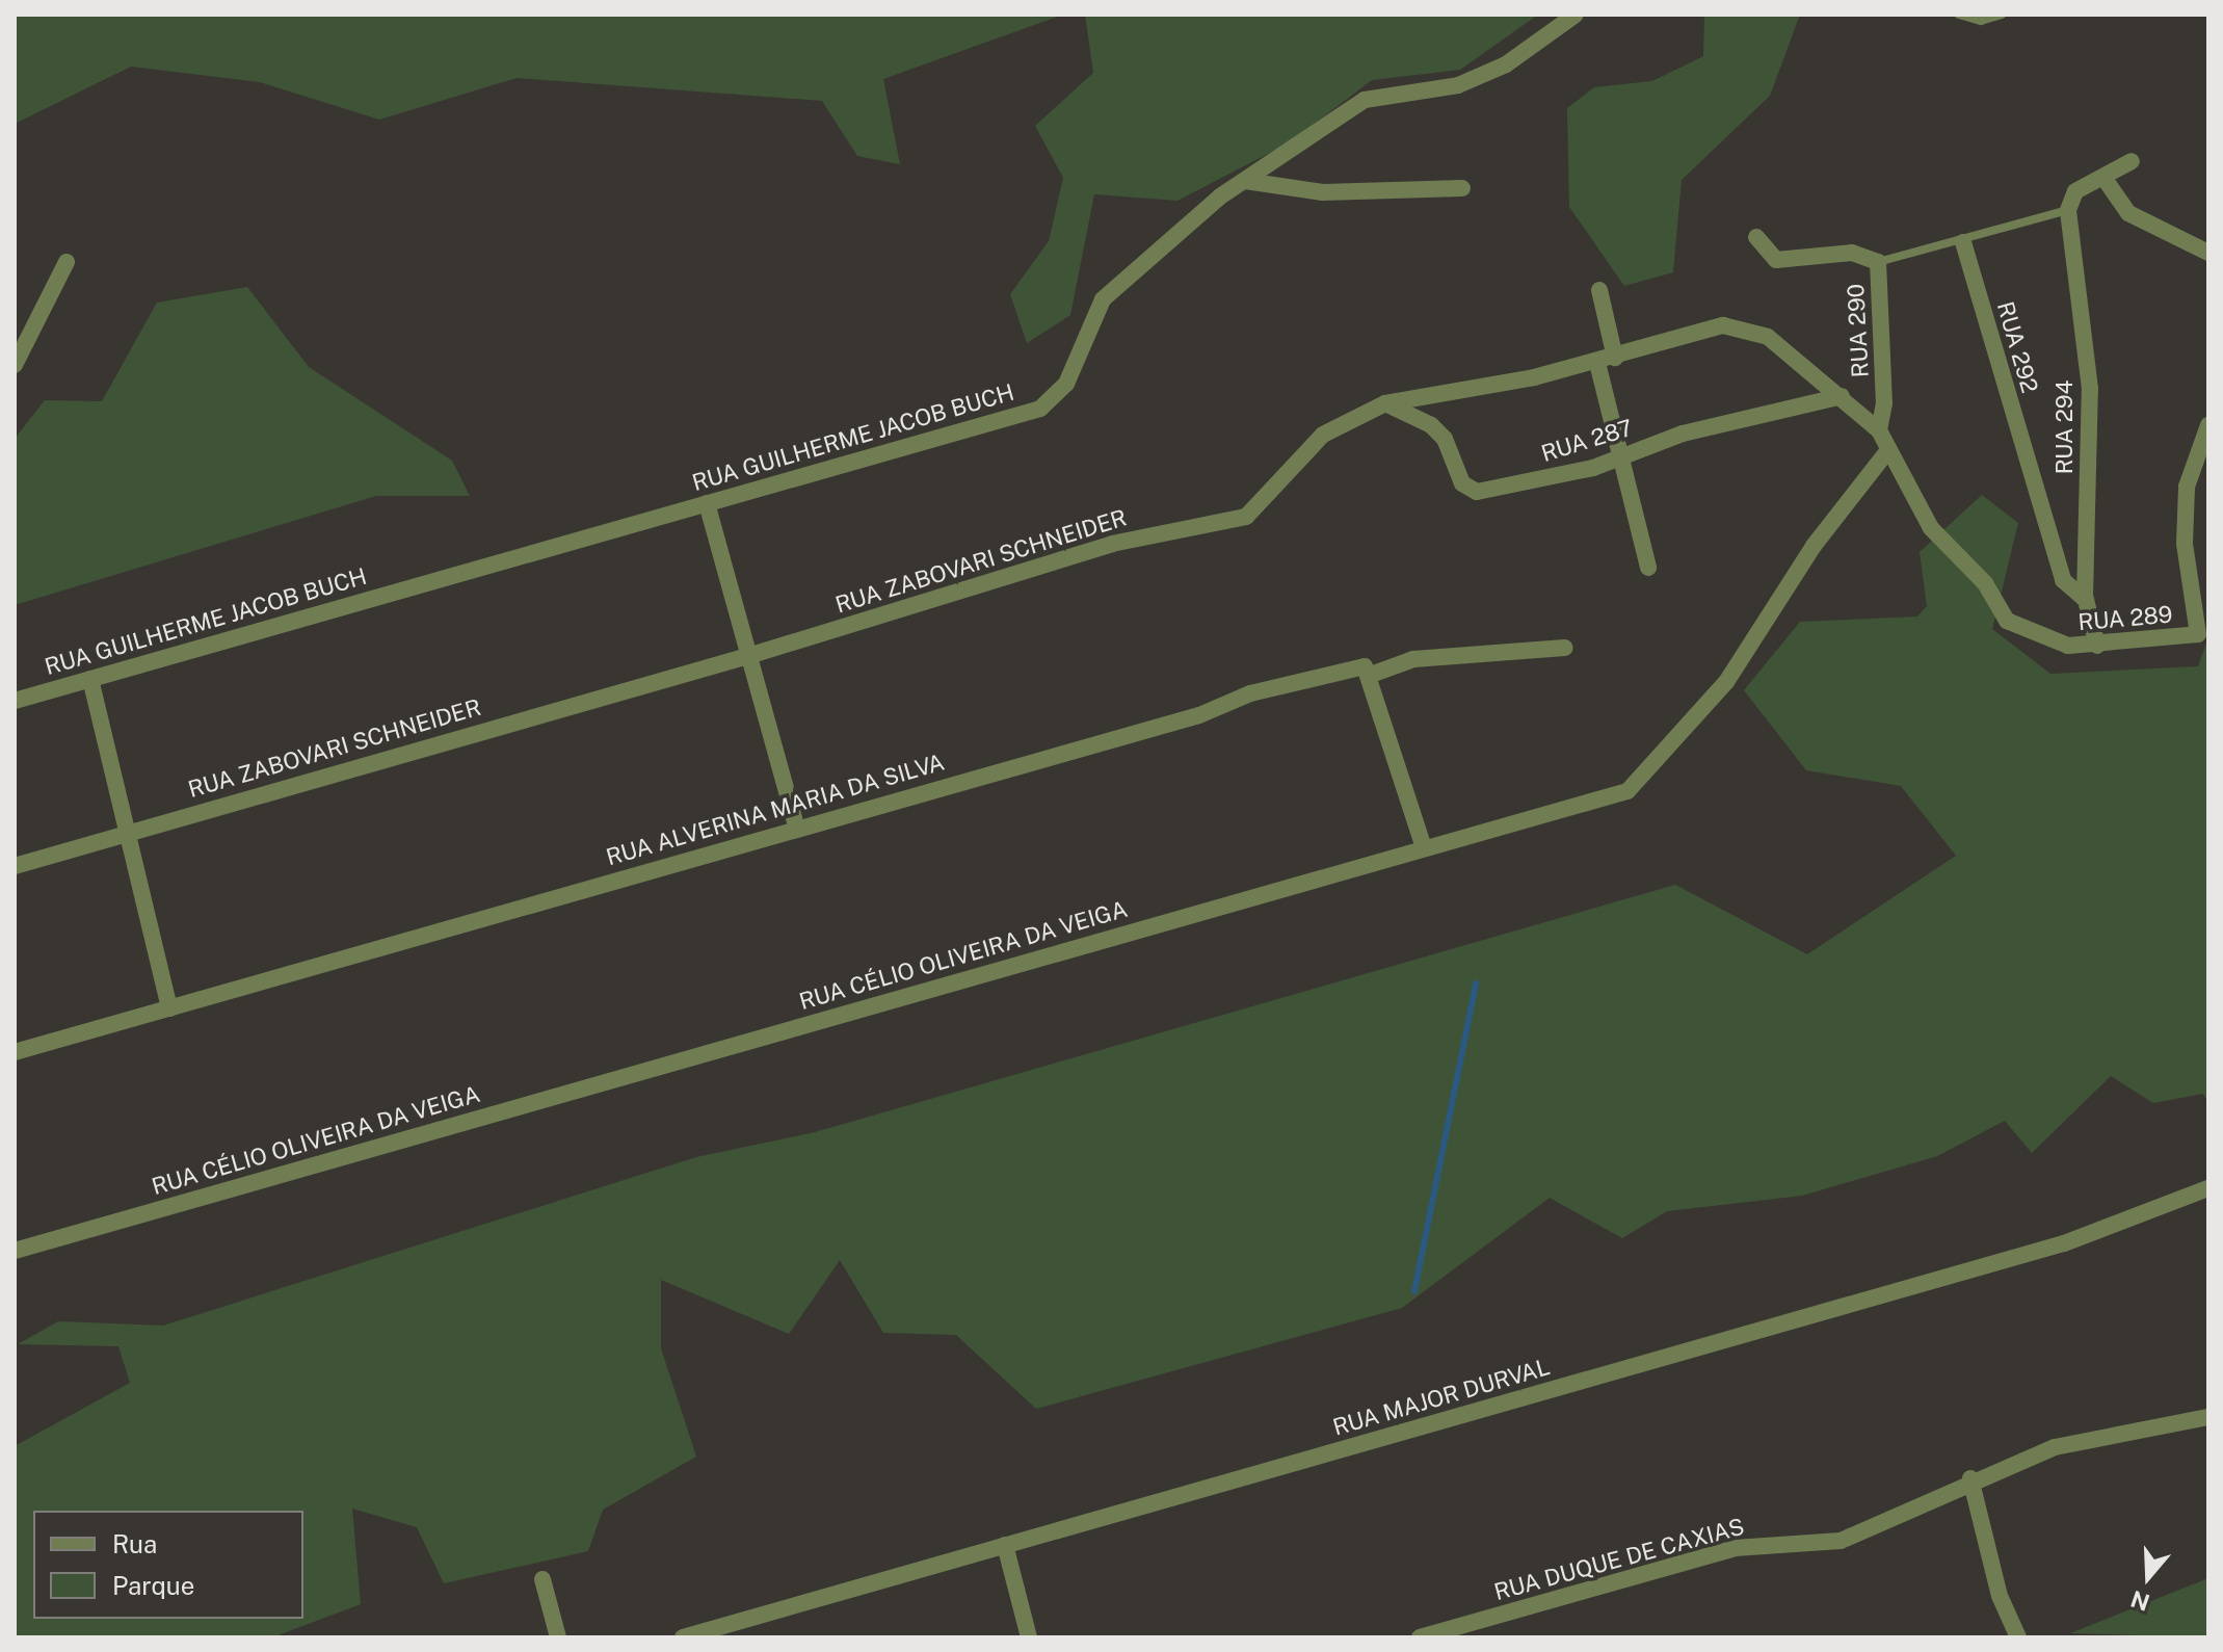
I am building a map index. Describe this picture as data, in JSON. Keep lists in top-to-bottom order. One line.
{"streets":{"street":["RUA 290","RUA 292","RUA 294","RUA GUILHERME JACOB BUCH","RUA 287","RUA ZABOVARI SCHNEIDER","RUA 289","RUA ALVERINA MARIA DA SILVA","RUA CÉLIO OLIVEIRA DA VEIGA","RUA MAJOR DURVAL","RUA DUQUE DE CAXIAS"]},"crossings":[["RUA 290","RUA ZABOVARI SCHNEIDER"],["RUA 292","RUA 294"],["RUA 294","RUA 289"],["RUA 287","RUA ZABOVARI SCHNEIDER"],["RUA ZABOVARI SCHNEIDER","RUA 289"],["RUA ZABOVARI SCHNEIDER","RUA CÉLIO OLIVEIRA DA VEIGA"],["RUA 289","RUA CÉLIO OLIVEIRA DA VEIGA"]],"legend":["Rua","Parque"],"north":"bottom"}
